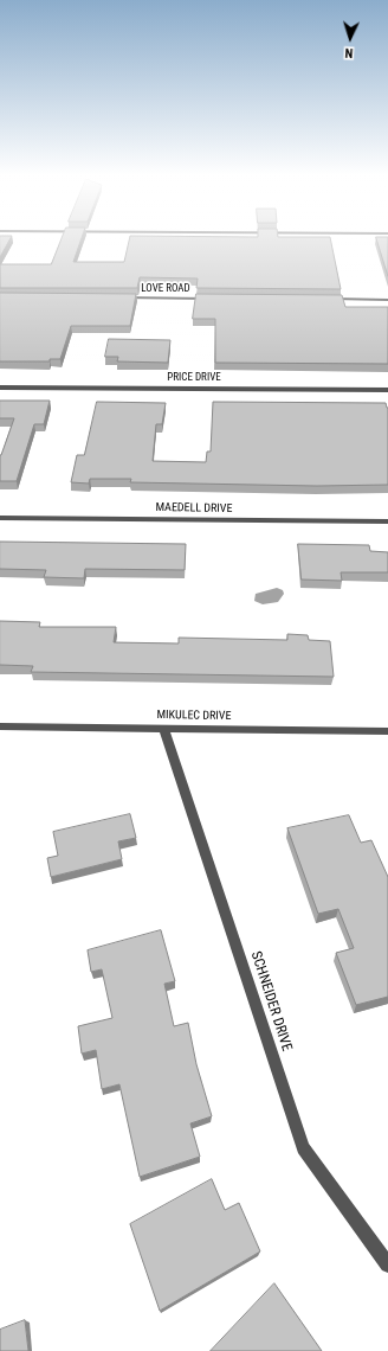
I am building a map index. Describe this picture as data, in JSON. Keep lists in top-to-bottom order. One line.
{"streets":{"street":["LOVE ROAD","PRICE DRIVE","MAEDELL DRIVE","MIKULEC DRIVE","SCHNEIDER DRIVE"]},"crossings":[["MIKULEC DRIVE","SCHNEIDER DRIVE"]],"north":"bottom"}
